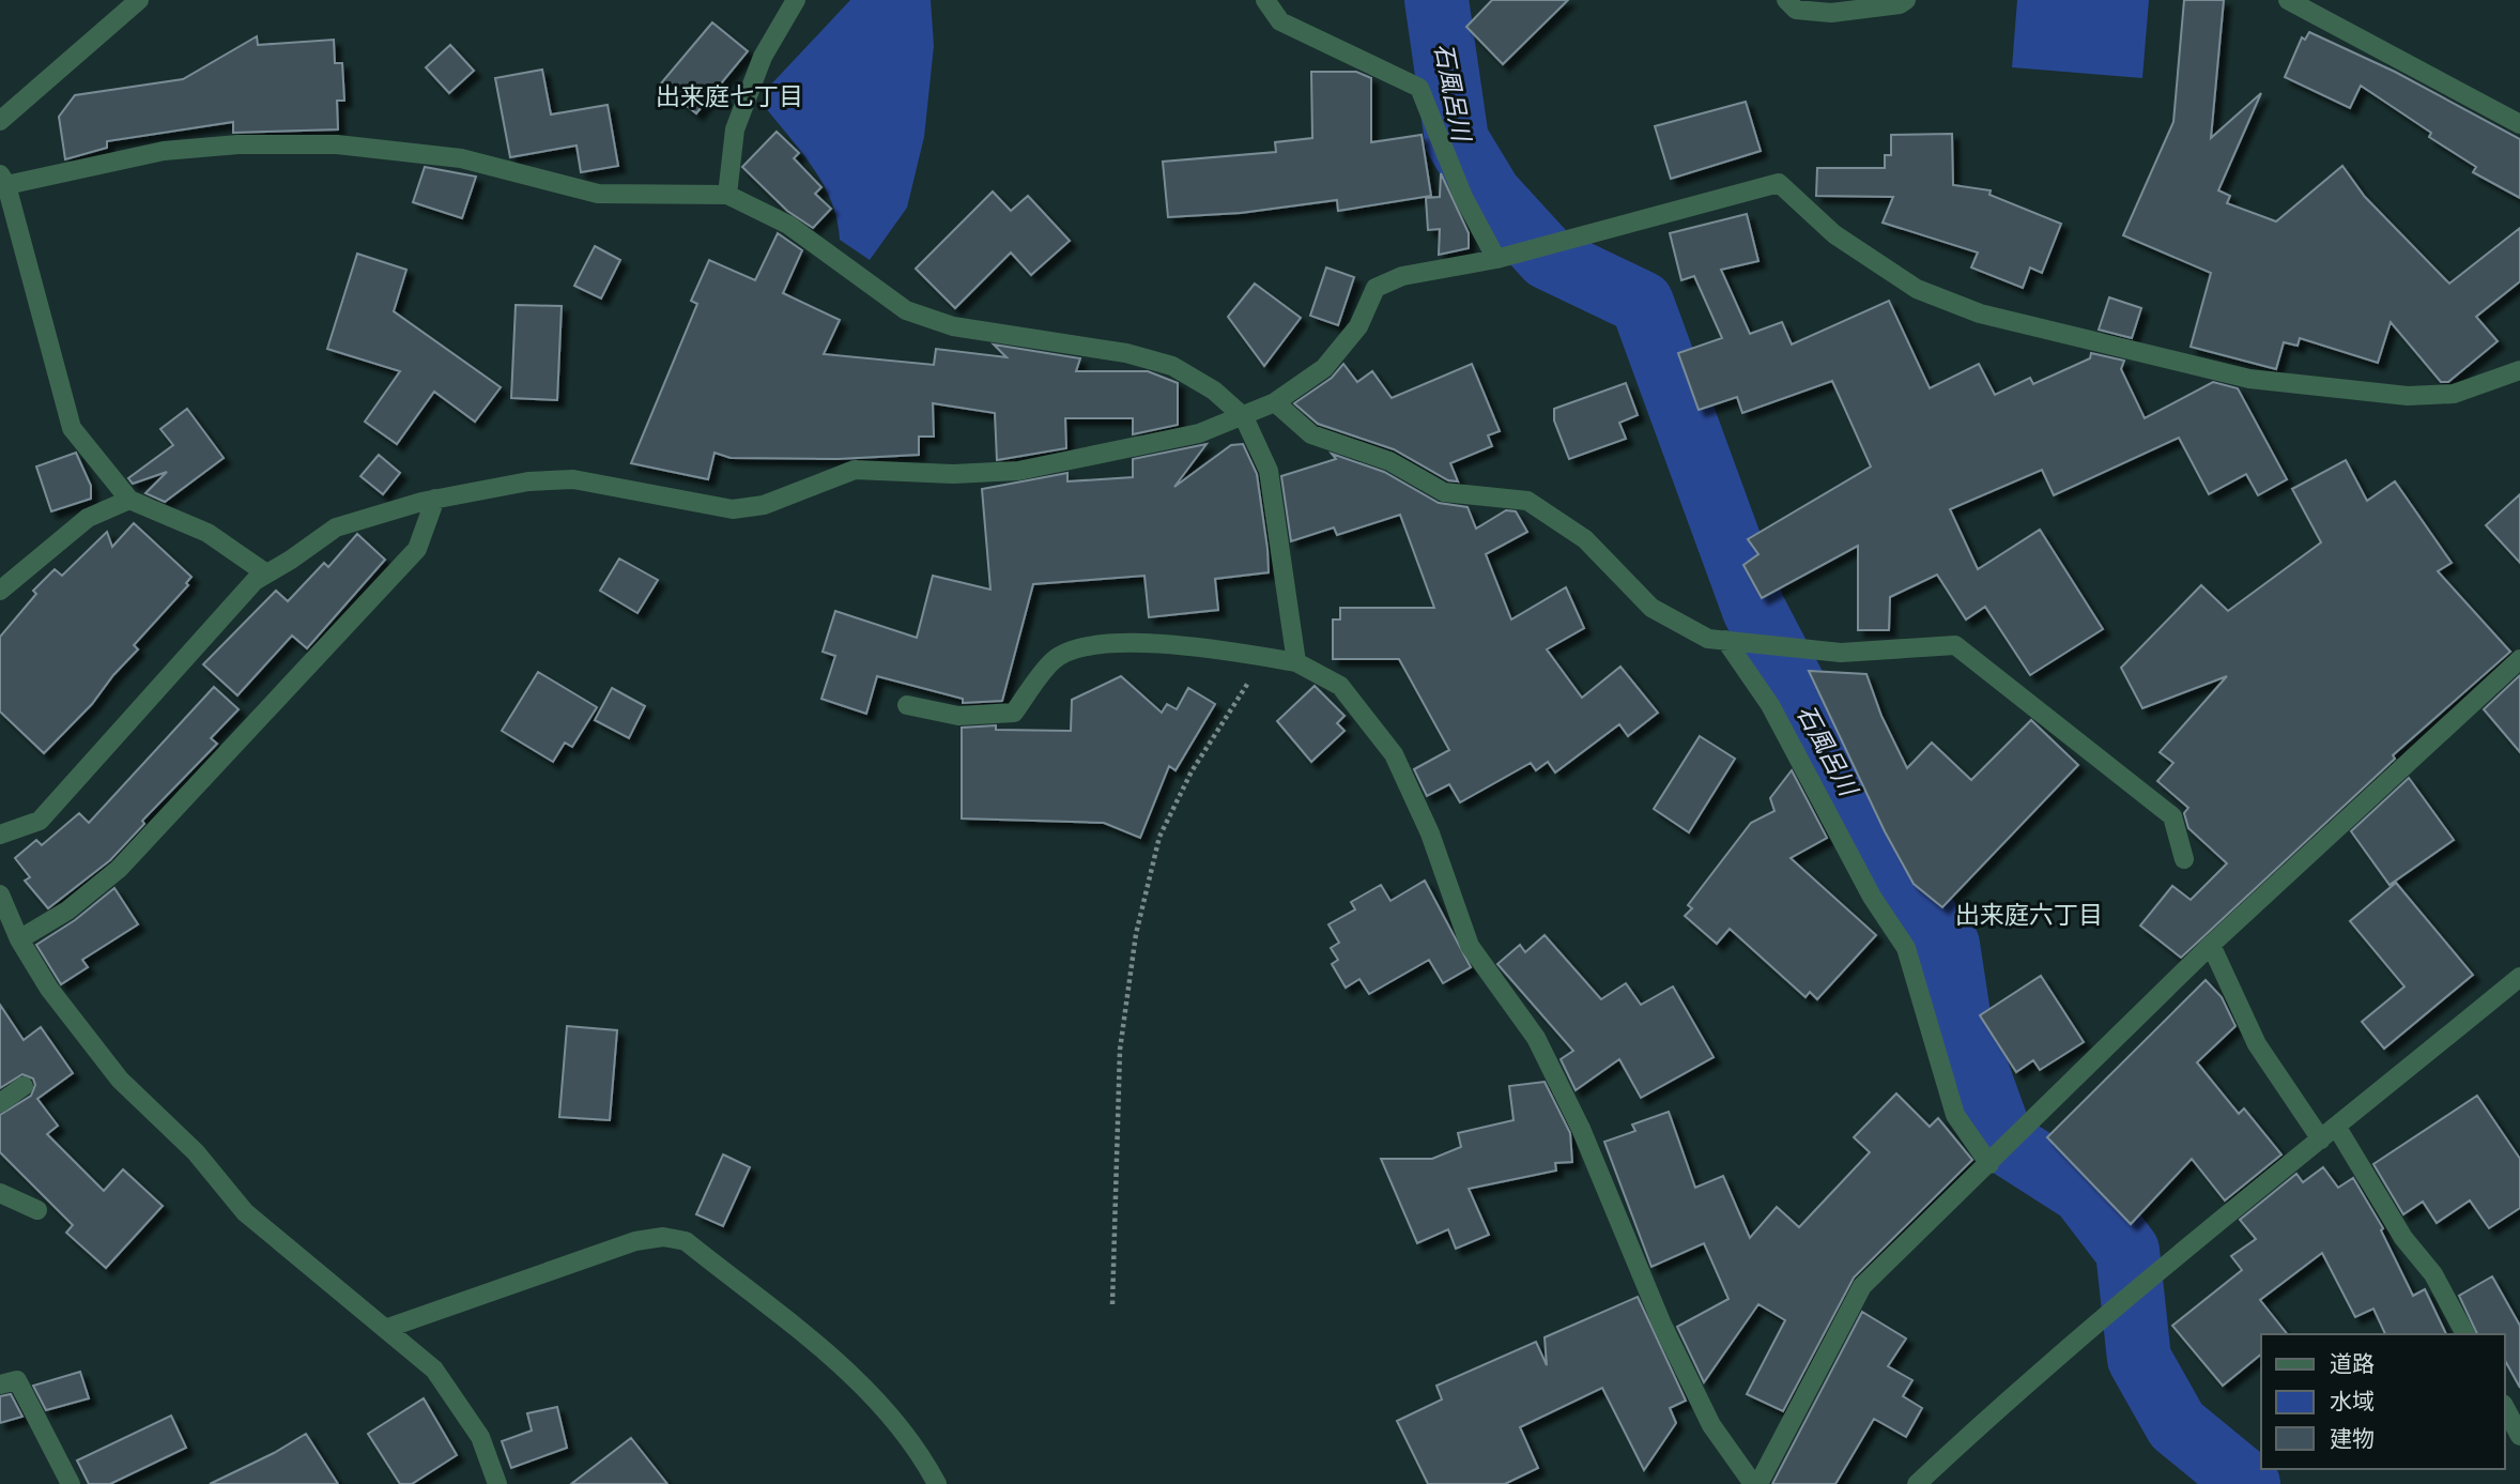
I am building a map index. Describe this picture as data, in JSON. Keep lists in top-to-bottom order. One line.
{"districts":["出来庭七丁目","出来庭六丁目"],"water":["石風呂川"],"legend":["道路","水域","建物"]}
